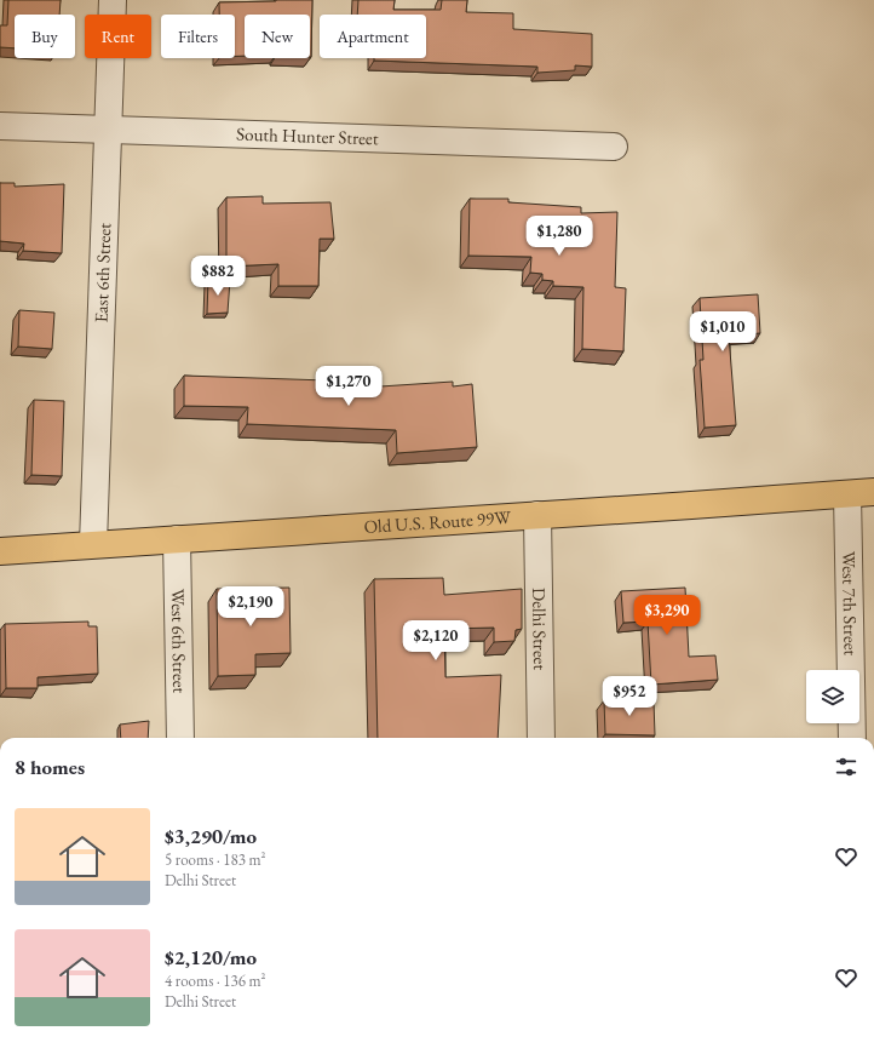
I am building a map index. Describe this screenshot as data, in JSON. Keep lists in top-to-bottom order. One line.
{"streets":{"main road":["Old U.S. Route 99W"],"street":["South Hunter Street","East 6th Street","West 7th Street","Delhi Street","West 6th Street"]},"crossings":[["South Hunter Street","East 6th Street"],["East 6th Street","Old U.S. Route 99W"],["Old U.S. Route 99W","West 7th Street"],["Old U.S. Route 99W","Delhi Street"],["Old U.S. Route 99W","West 6th Street"]],"page":{"chip":["Buy","Rent","Filters","New","Apartment"],"price":["$1,280","$882","$1,010","$1,270","$2,190","$3,290","$2,120","$952"],"heading":"8 homes","list":[{"name":"$3,290/mo","note":"5 rooms · 183 m² · Delhi Street"},{"name":"$2,120/mo","note":"4 rooms · 136 m² · Delhi Street"}]}}
